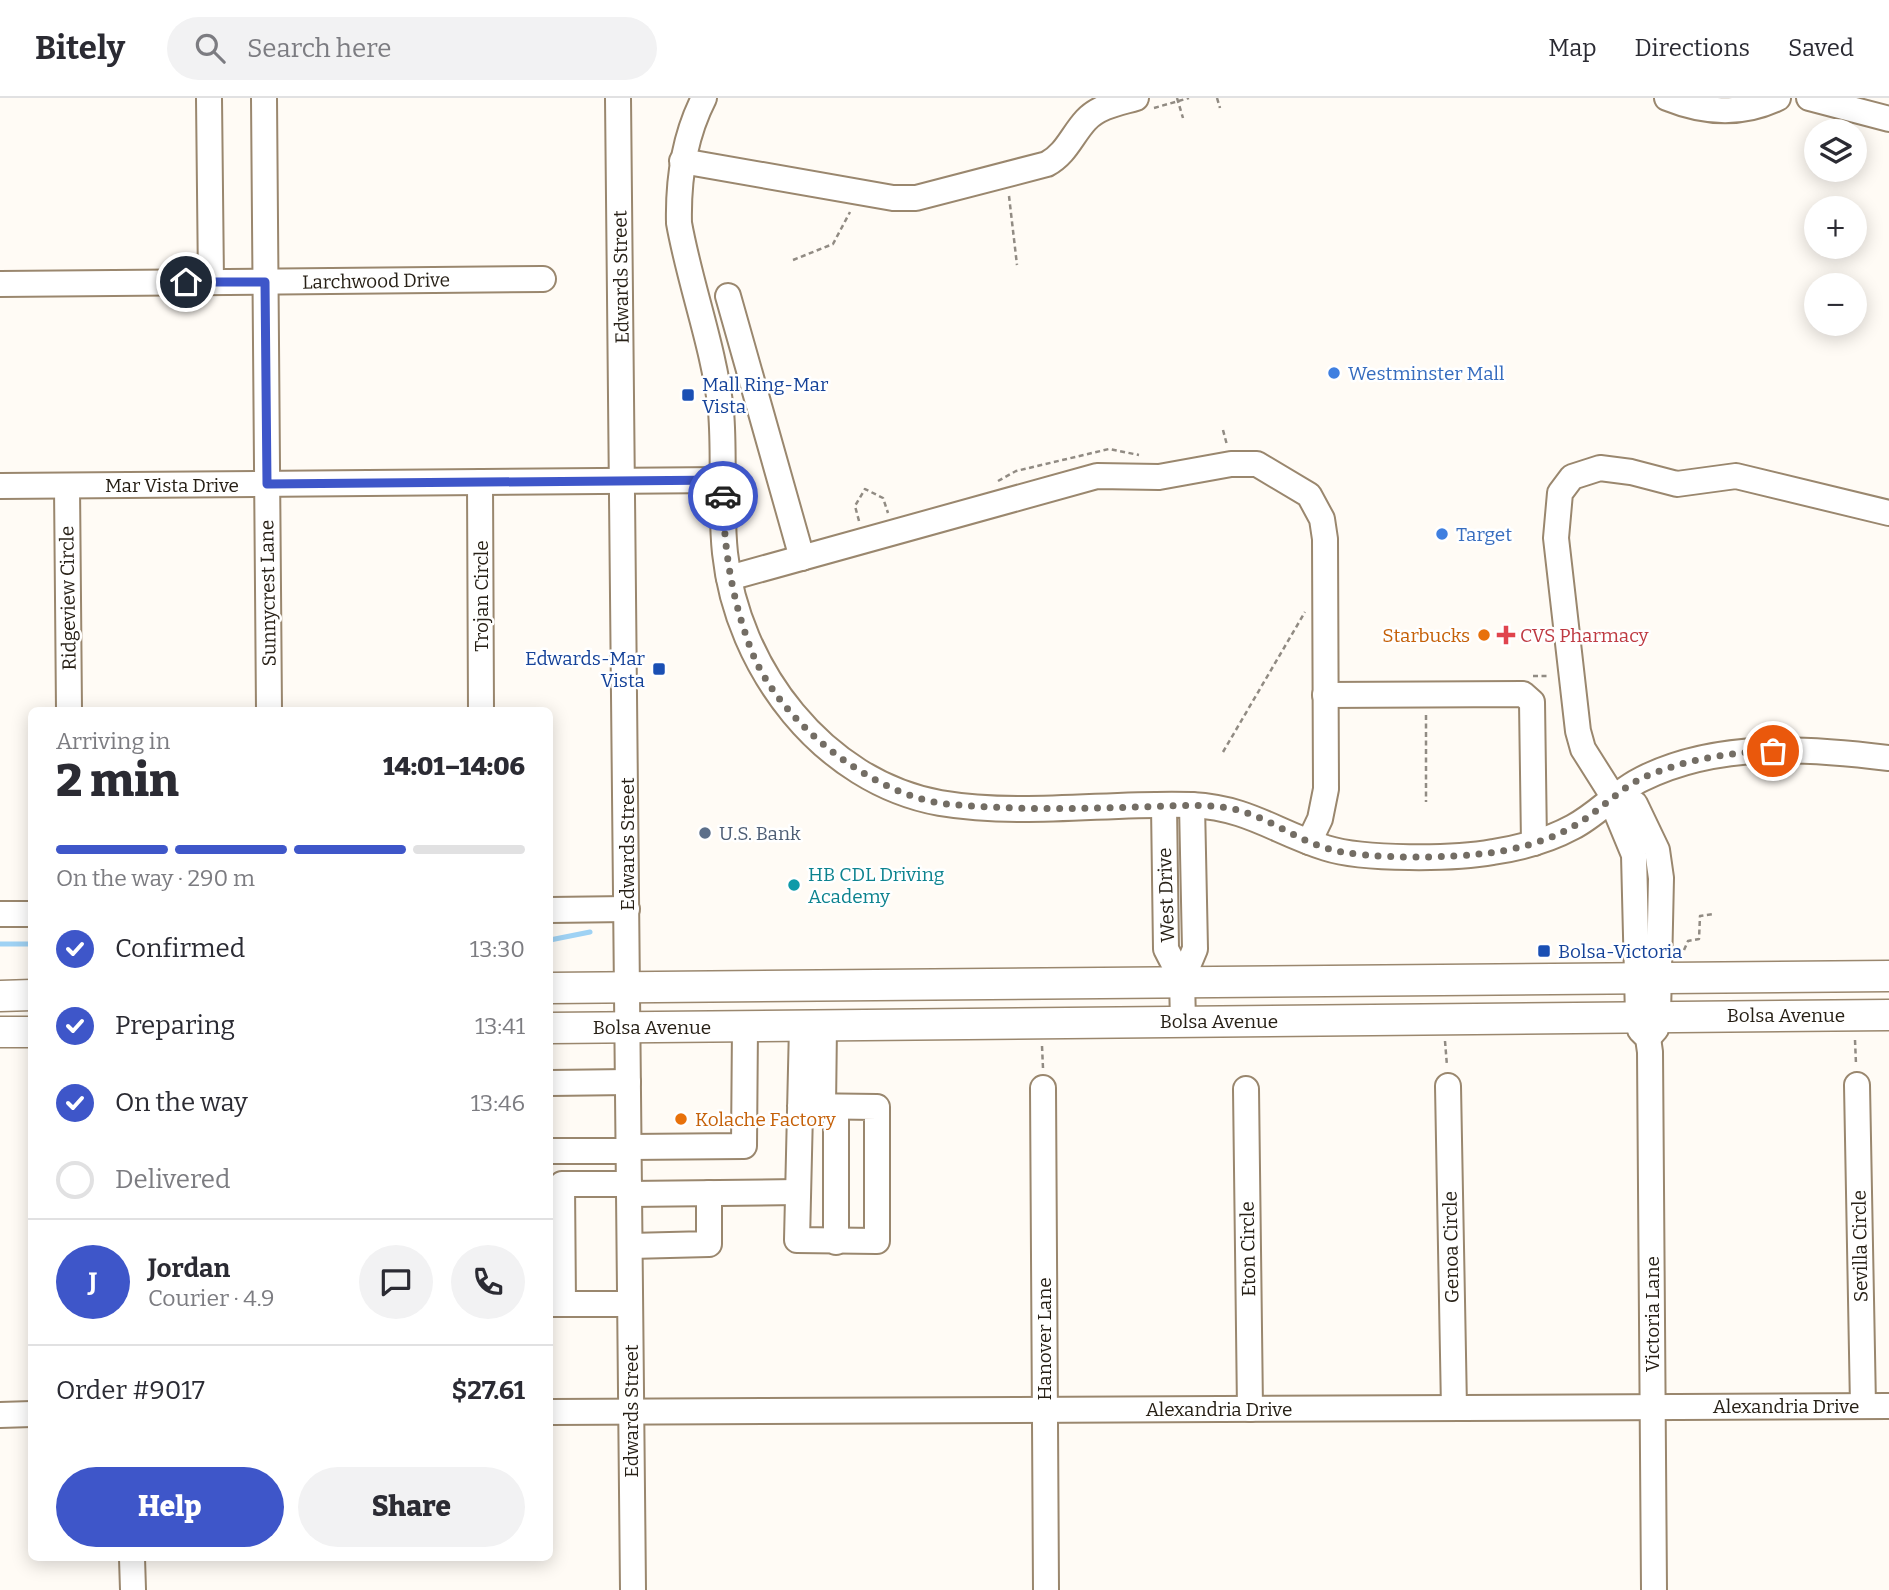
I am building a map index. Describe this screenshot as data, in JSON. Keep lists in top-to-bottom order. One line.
{"streets":{"main road":["Bolsa Avenue"],"street":["Edwards Street","Larchwood Drive","Mar Vista Drive","Sunnycrest Lane","Trojan Circle","Ridgeview Circle","West Drive","Sevilla Circle","Genoa Circle","Eton Circle","Victoria Lane","Hanover Lane","Alexandria Drive"]},"crossings":[["Edwards Street","Mar Vista Drive"],["Edwards Street","Bolsa Avenue"],["Edwards Street","Alexandria Drive"],["Larchwood Drive","Sunnycrest Lane"],["Mar Vista Drive","Sunnycrest Lane"],["Mar Vista Drive","Trojan Circle"],["Mar Vista Drive","Ridgeview Circle"],["West Drive","Bolsa Avenue"],["Bolsa Avenue","Victoria Lane"],["Sevilla Circle","Alexandria Drive"],["Genoa Circle","Alexandria Drive"],["Eton Circle","Alexandria Drive"],["Victoria Lane","Alexandria Drive"],["Hanover Lane","Alexandria Drive"]],"places":{"other":["Westminster Mall","Target","Starbucks","U.S. Bank","HB CDL Driving Academy","Kolache Factory"],"transit":["Mall Ring-Mar Vista","Edwards-Mar Vista","Bolsa-Victoria"],"health":["CVS Pharmacy"]},"page":{"header":"Bitely","search":"Search here","nav":["Map","Directions","Saved"],"map_buttons":["+","−"],"heading":["2 min","Arriving in","14:01–14:06"],"panel":["Jordan","Courier · 4.9","Order #9017","$27.61"],"bar":"On the way · 290 m","list":[["Confirmed","13:30"],["Preparing","13:41"],["On the way","13:46"],"Delivered"],"round":"J","buttons":["Help","Share"]}}
